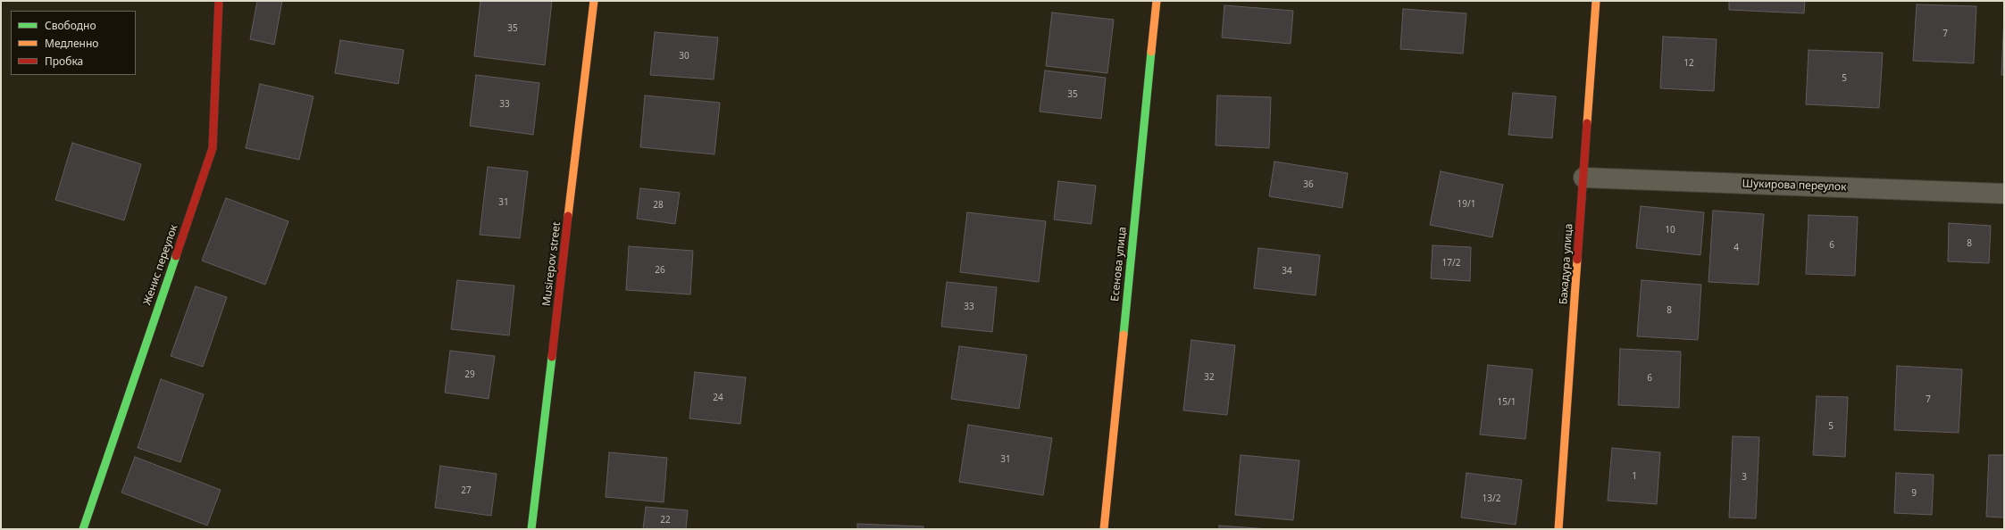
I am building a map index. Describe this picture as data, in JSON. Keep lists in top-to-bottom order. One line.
{"streets":{"street":["Шукирова переулок","Musirepov street","Есенова улица","Бахадура улица","Женис переулок"]},"crossings":[["Шукирова переулок","Бахадура улица"]],"house_numbers":["35","7","30","12","5","35","33","36","31","19/1","28","10","8","6","4","17/2","26","34","33","8","29","32","6","24","7","15/1","5","31","1","3","27","9","13/2","22"],"legend":["Свободно","Медленно","Пробка"]}
